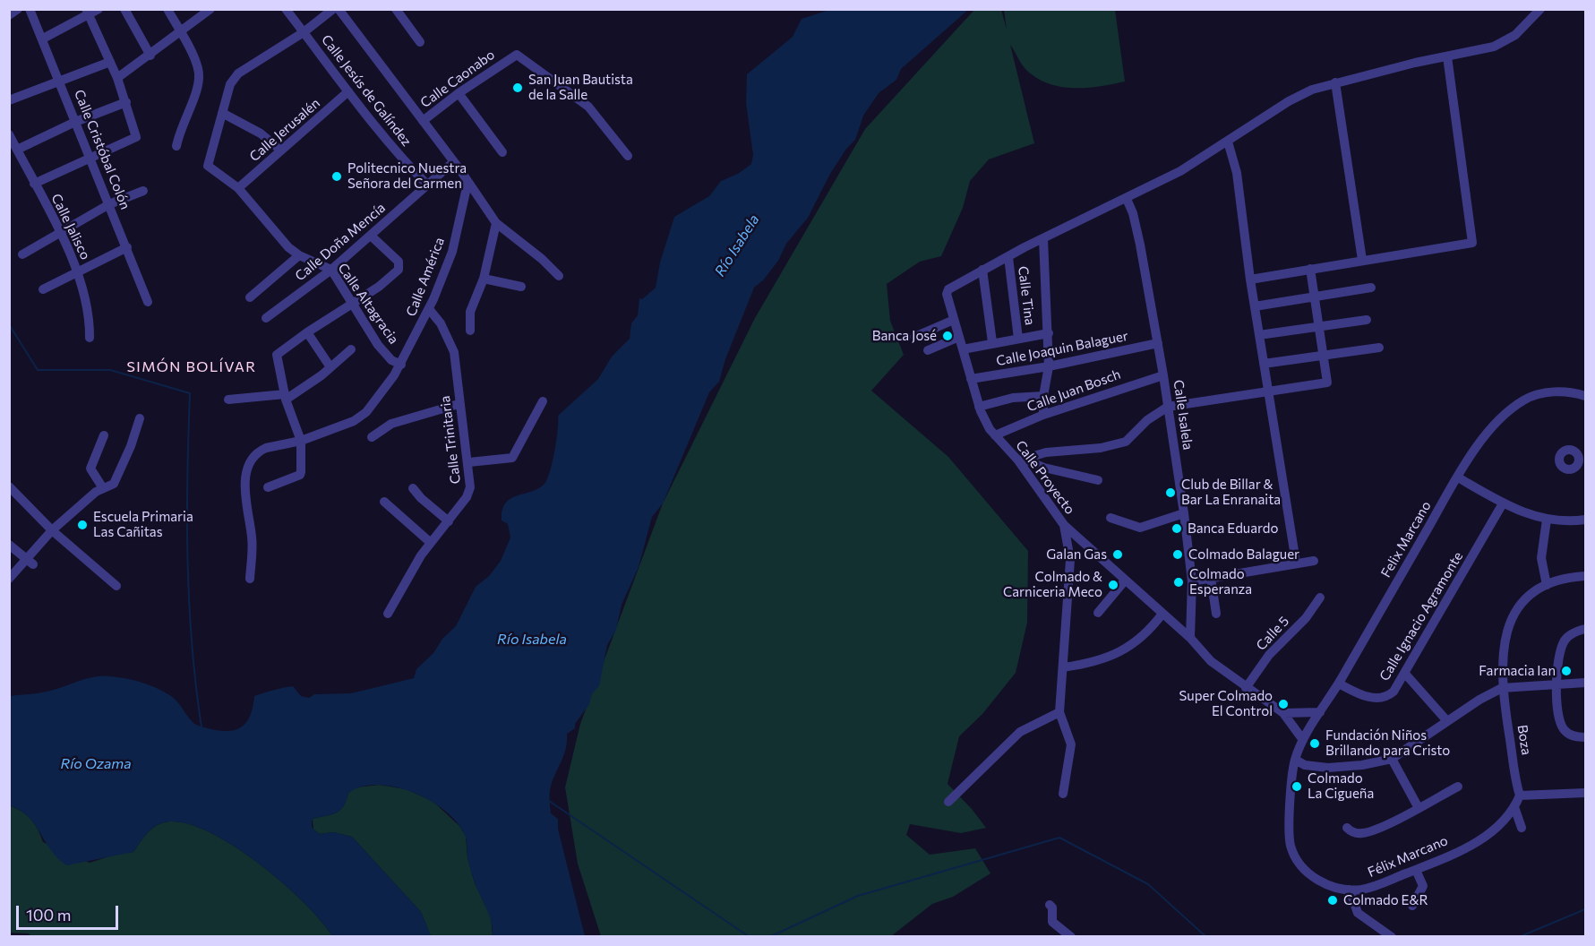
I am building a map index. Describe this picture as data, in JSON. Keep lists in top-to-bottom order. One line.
{"streets":{"street":["Calle Caonabo","Calle Jesús de Galíndez","Calle Jerusalén","Calle Cristóbal Colón","Calle Jalisco","Calle Doña Mencía","Calle América","Calle Tina","Calle Altagracia","Calle Joaquin Balaguer","Calle Juan Bosch","Calle Isalela","Calle Trinitaria","Calle Proyecto","Felix Marcano","Calle Ignacio Agramonte","Calle 5","Boza","Félix Marcano"]},"crossings":[["Calle Jesús de Galíndez","Calle Jerusalén"],["Calle Jesús de Galíndez","Calle Doña Mencía"],["Calle Jesús de Galíndez","Calle Altagracia"],["Calle Jerusalén","Calle Altagracia"],["Calle Doña Mencía","Calle Altagracia"],["Calle América","Calle Altagracia"],["Calle América","Calle Trinitaria"],["Calle Joaquin Balaguer","Calle Isalela"],["Calle Joaquin Balaguer","Calle Proyecto"],["Calle Juan Bosch","Calle Isalela"],["Calle Juan Bosch","Calle Proyecto"],["Calle Isalela","Calle Proyecto"],["Calle Proyecto","Calle 5"],["Felix Marcano","Calle Ignacio Agramonte"],["Felix Marcano","Félix Marcano"],["Boza","Félix Marcano"]],"districts":["SIMÓN BOLÍVAR"],"water":["Río Isabela","Río Ozama"],"places":["San Juan Bautista de la Salle","Politecnico Nuestra Señora del Carmen","Banca José","Club de Billar & Bar La Enranaita","Escuela Primaria Las Cañitas","Banca Eduardo","Galan Gas","Colmado Balaguer","Colmado Esperanza","Colmado & Carniceria Meco","Farmacia Ian","Super Colmado El Control","Fundación Niños Brillando para Cristo","Colmado La Cigueña","Colmado E&R"],"scale_bar":"100 m"}
